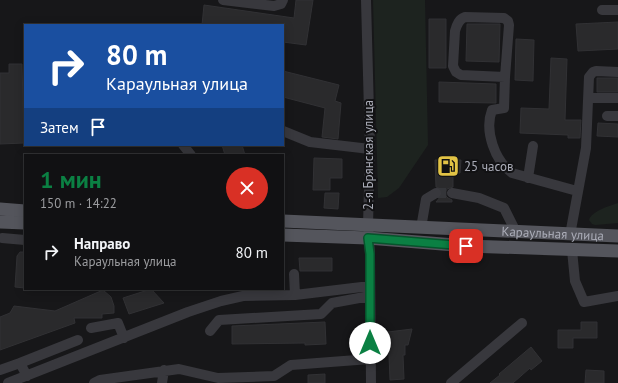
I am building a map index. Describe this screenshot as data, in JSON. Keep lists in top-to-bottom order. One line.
{"streets":{"main road":["2-я Брянская улица","Караульная улица"]},"crossings":[["2-я Брянская улица","Караульная улица"]],"places":{"fuel station":["25 часов"]},"page":{"turn":["80 m","Караульная улица"],"then":"Затем","heading":["1 мин","150 m · 14:22"],"list":[{"name":"Направо","note":"Караульная улица","value":"80 m"}]}}
